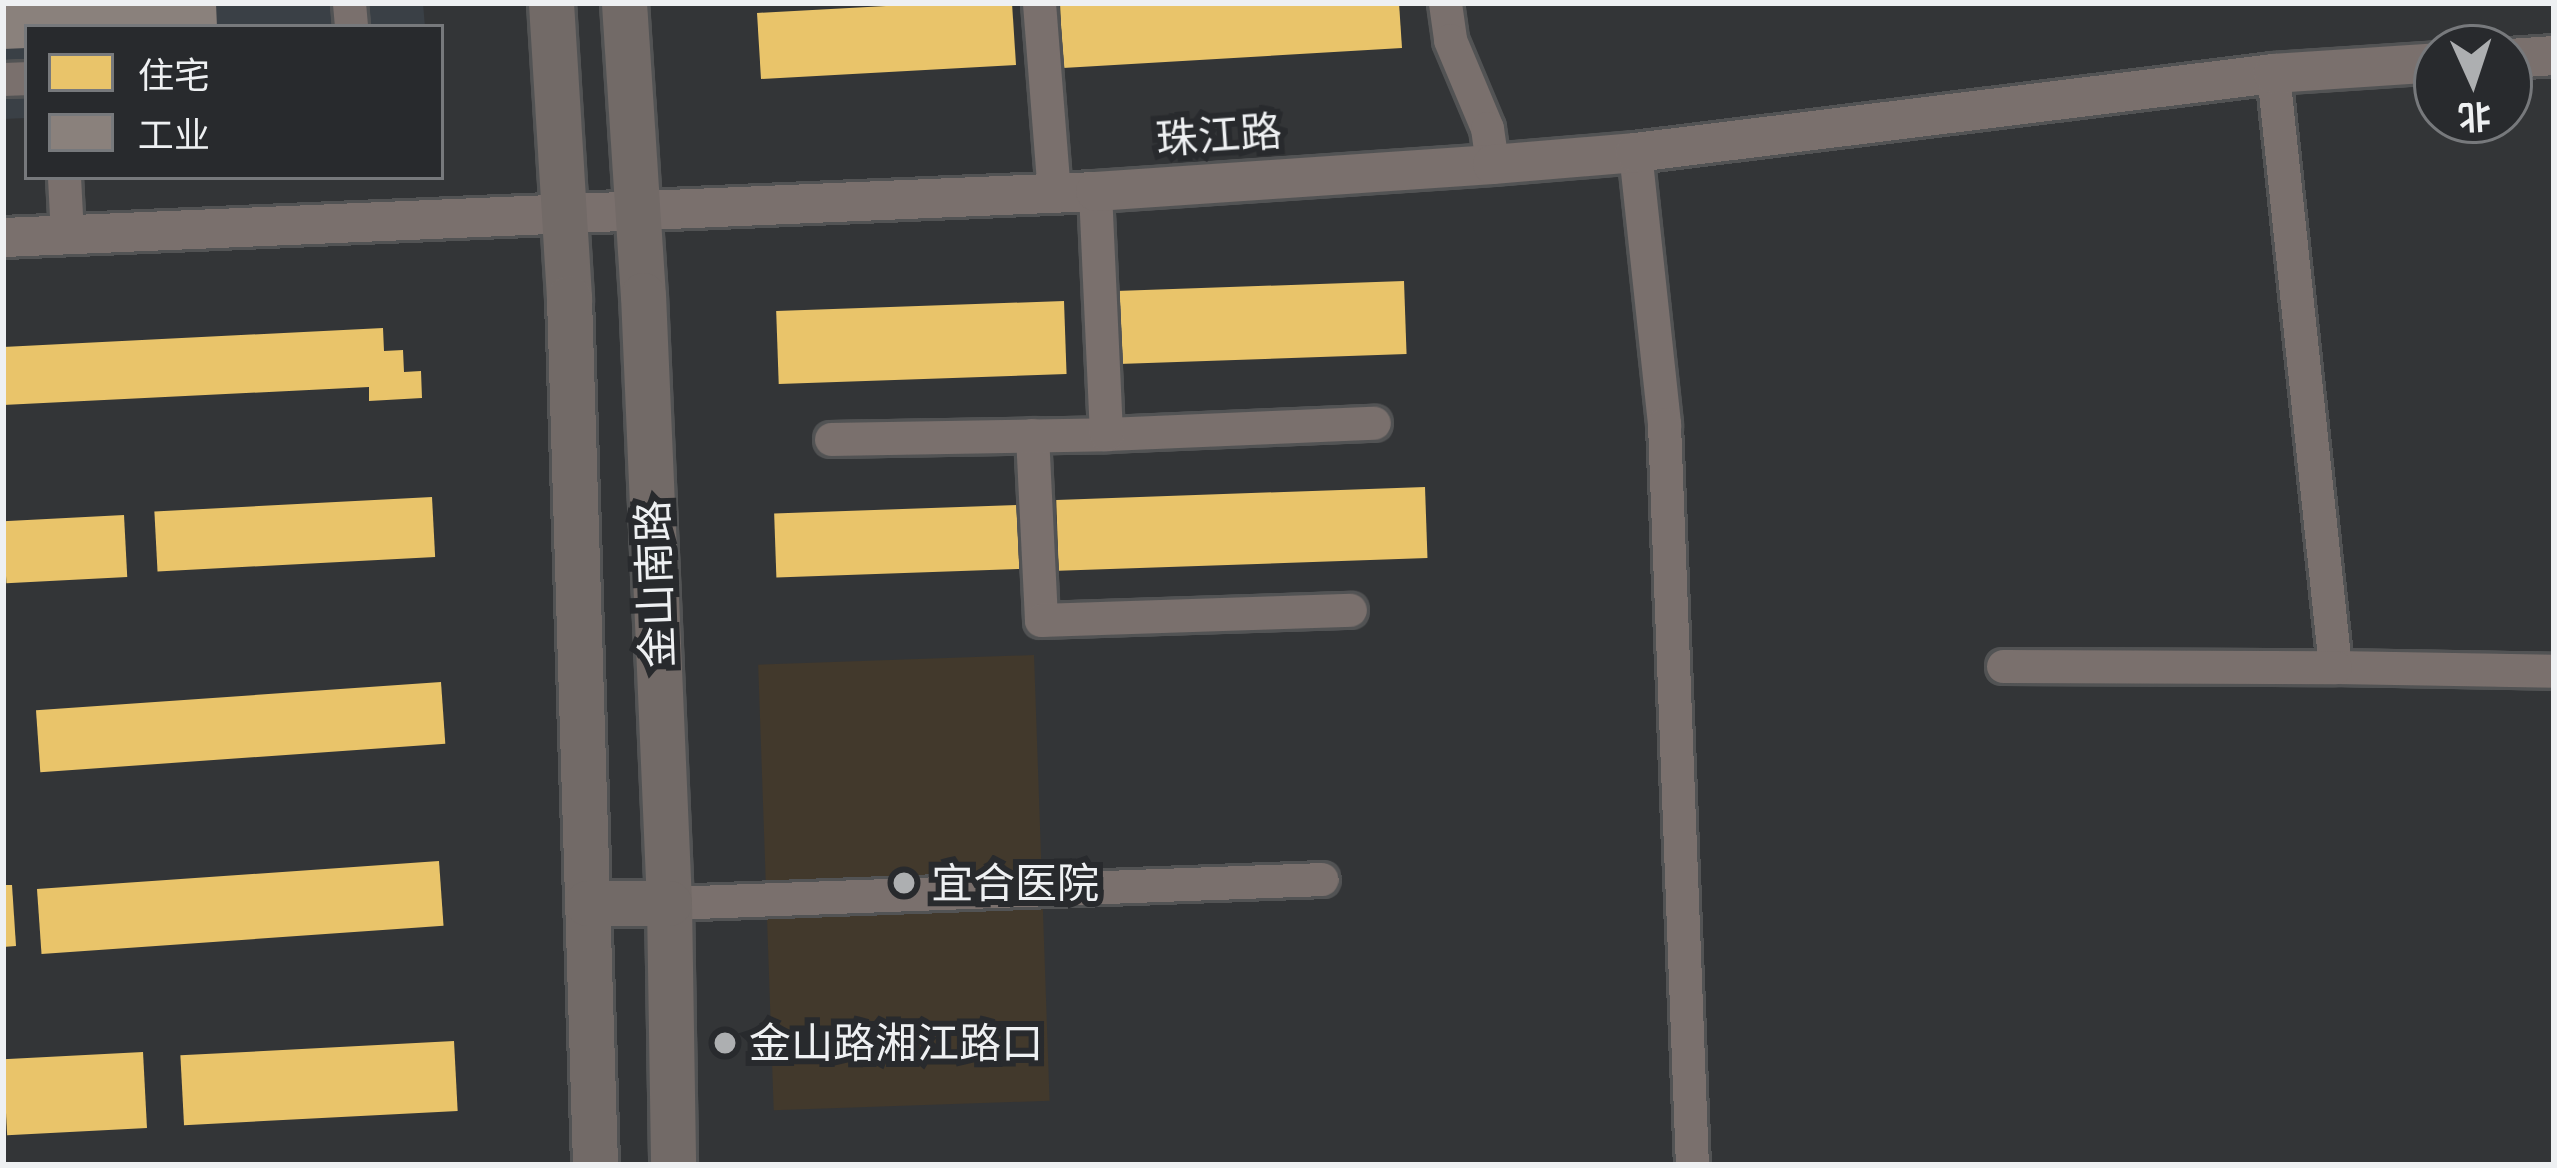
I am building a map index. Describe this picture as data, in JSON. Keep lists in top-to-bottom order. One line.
{"streets":{"main road":["金山南路"],"street":["珠江路"]},"crossings":[["珠江路","金山南路"]],"places":["宜合医院","金山路湘江路口"],"legend":["住宅","工业"],"north":"bottom"}
